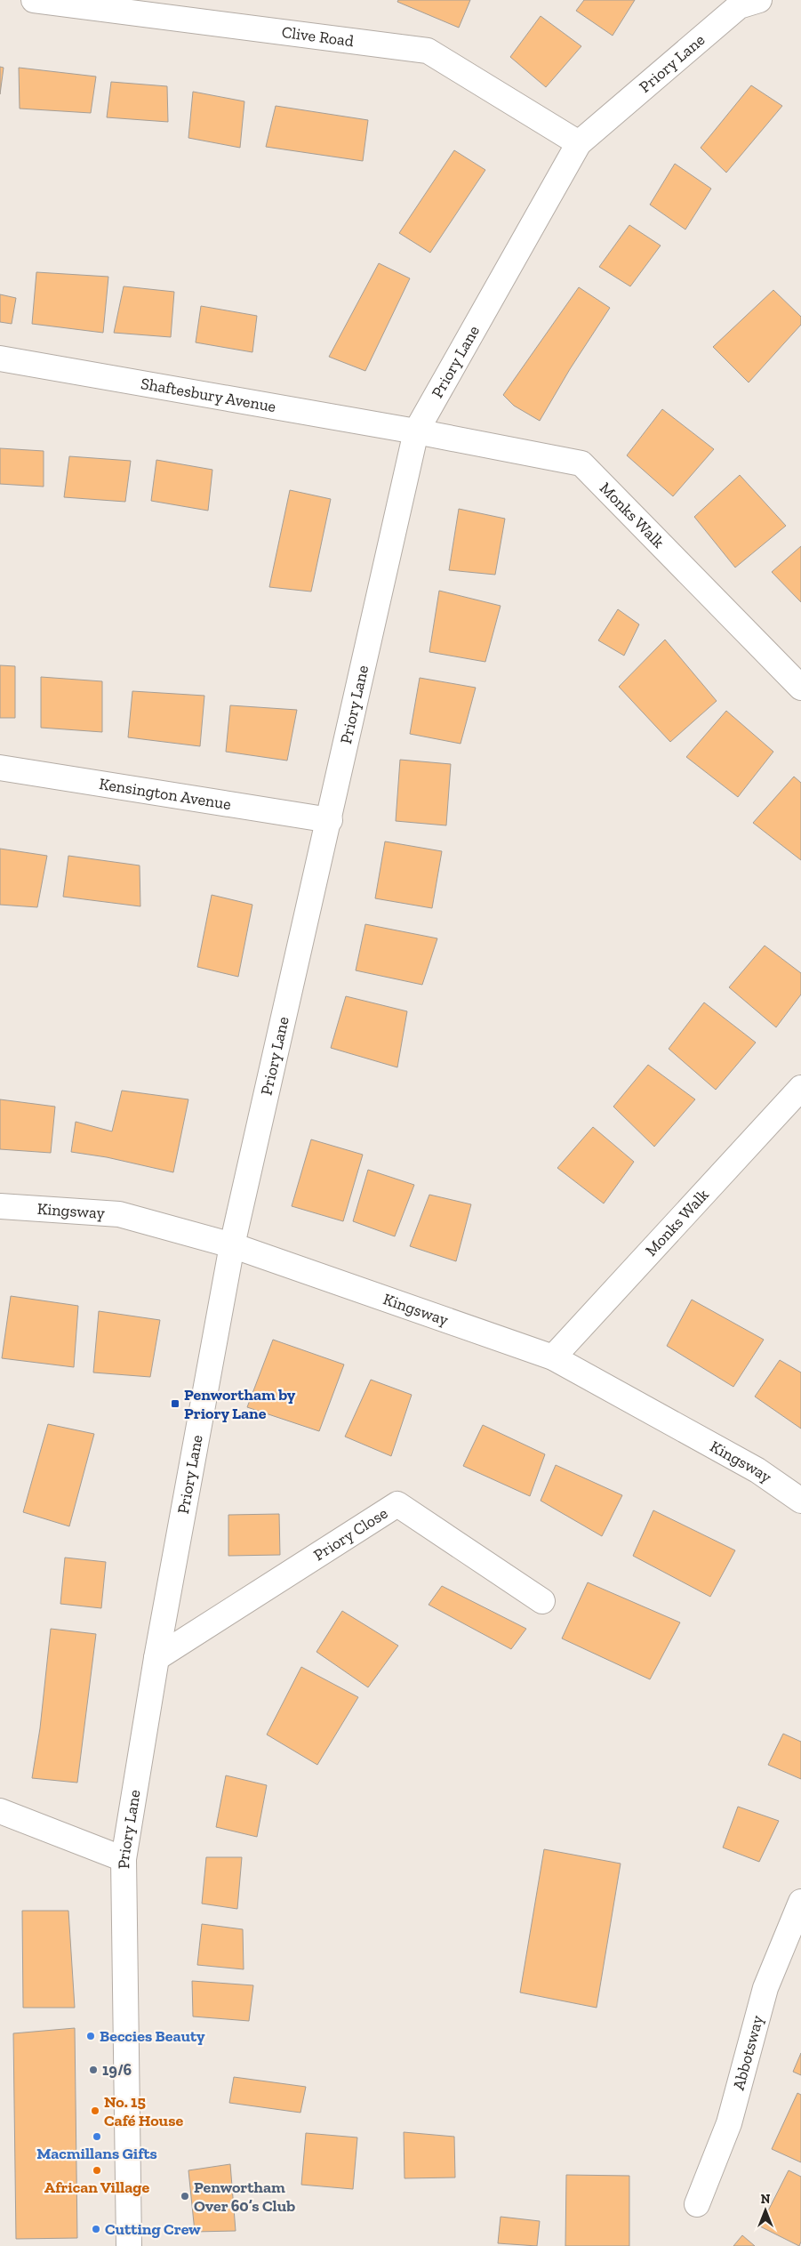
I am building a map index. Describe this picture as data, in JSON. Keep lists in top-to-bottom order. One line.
{"streets":{"street":["Clive Road","Priory Lane","Shaftesbury Avenue","Monks Walk","Kensington Avenue","Kingsway","Priory Close","Abbotsway"]},"crossings":[["Clive Road","Priory Lane"],["Priory Lane","Shaftesbury Avenue"],["Priory Lane","Monks Walk"],["Priory Lane","Kensington Avenue"],["Priory Lane","Kingsway"],["Priory Lane","Priory Close"],["Shaftesbury Avenue","Monks Walk"],["Monks Walk","Kingsway"]],"places":{"transit":["Penwortham by Priory Lane"],"other":["Beccies Beauty","19/6","No. 15 Café House","Macmillans Gifts","African Village","Penwortham Over 60’s Club","Cutting Crew"]},"north":"top"}
